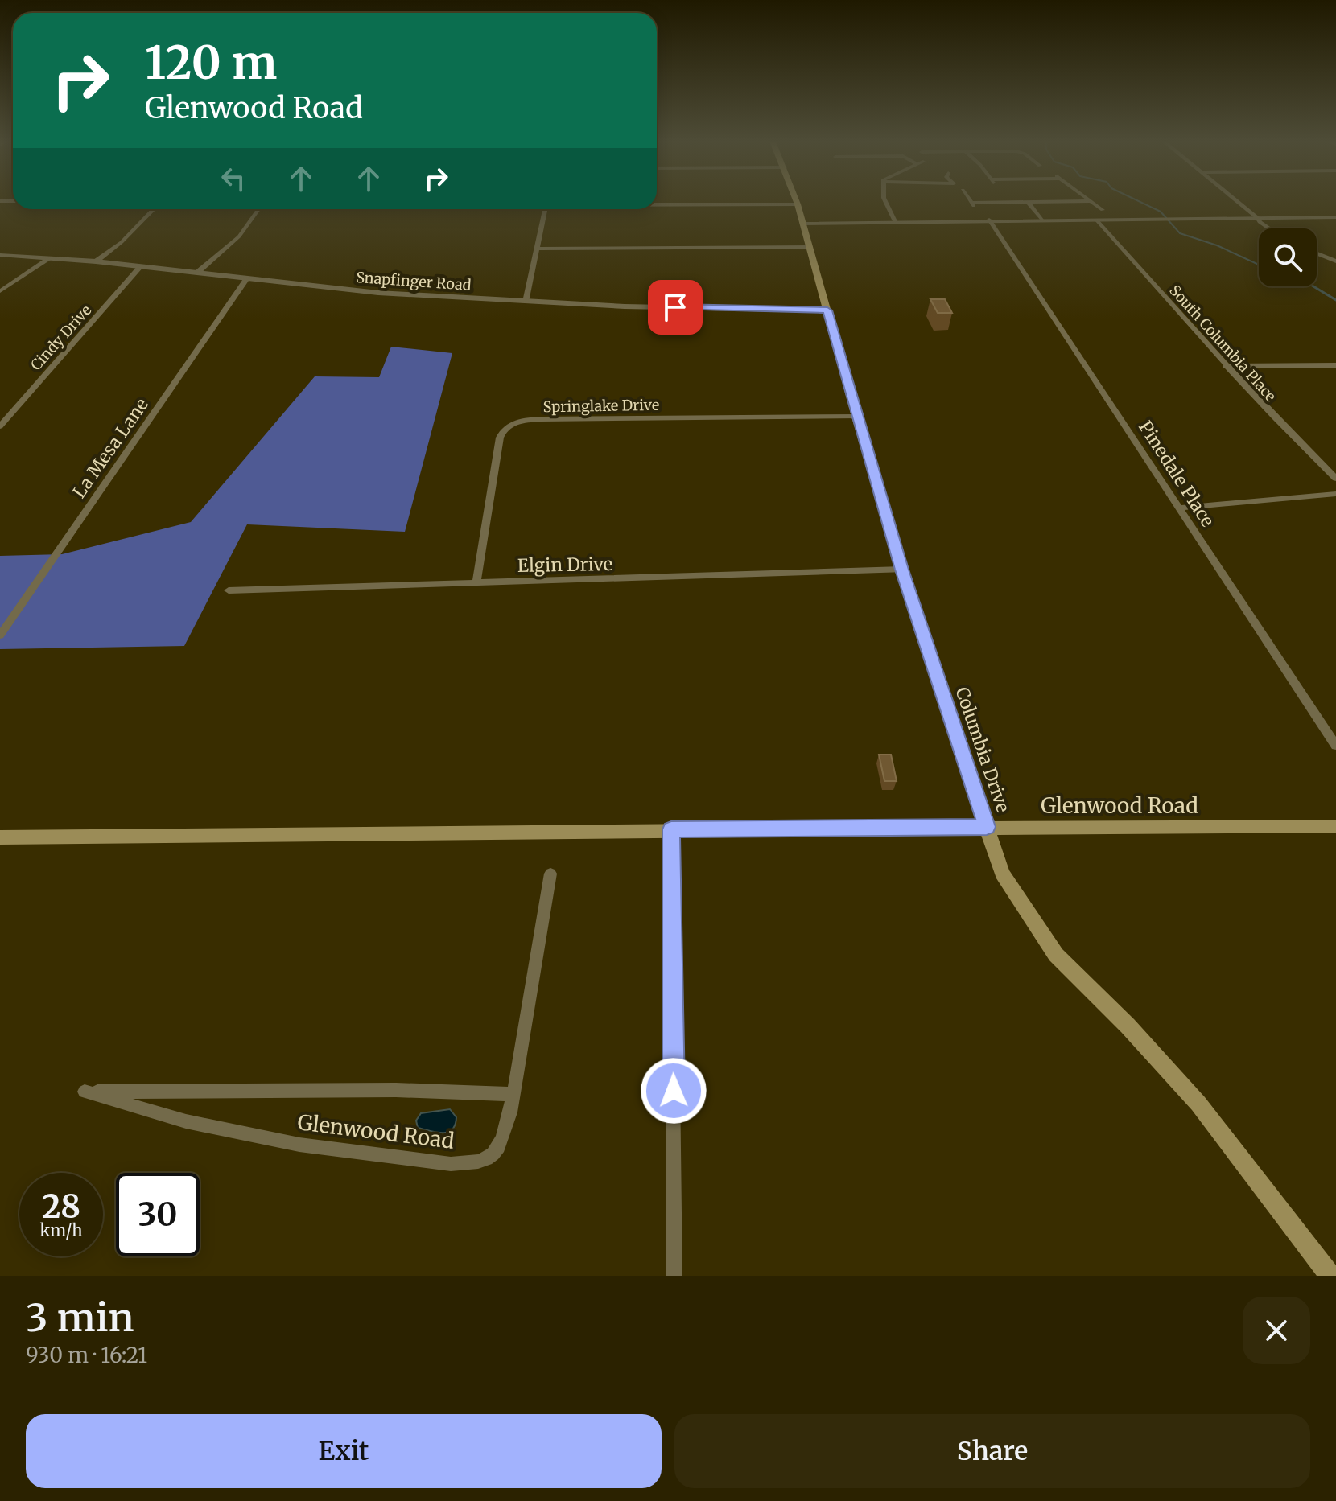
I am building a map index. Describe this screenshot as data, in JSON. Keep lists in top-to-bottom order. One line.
{"streets":{"main road":["Columbia Drive","Glenwood Road"],"street":["Snapfinger Road","Cindy Drive","South Columbia Place","Springlake Drive","La Mesa Lane","Pinedale Place","Elgin Drive"]},"crossings":[["Snapfinger Road","Cindy Drive"],["Snapfinger Road","La Mesa Lane"],["Snapfinger Road","Columbia Drive"],["Springlake Drive","Elgin Drive"],["Springlake Drive","Columbia Drive"],["Elgin Drive","Columbia Drive"],["Columbia Drive","Glenwood Road"]],"page":{"turn":["120 m","Glenwood Road"],"speed":"28 km/h","limit":"30","heading":["3 min","930 m · 16:21"],"buttons":["Exit","Share"]}}
